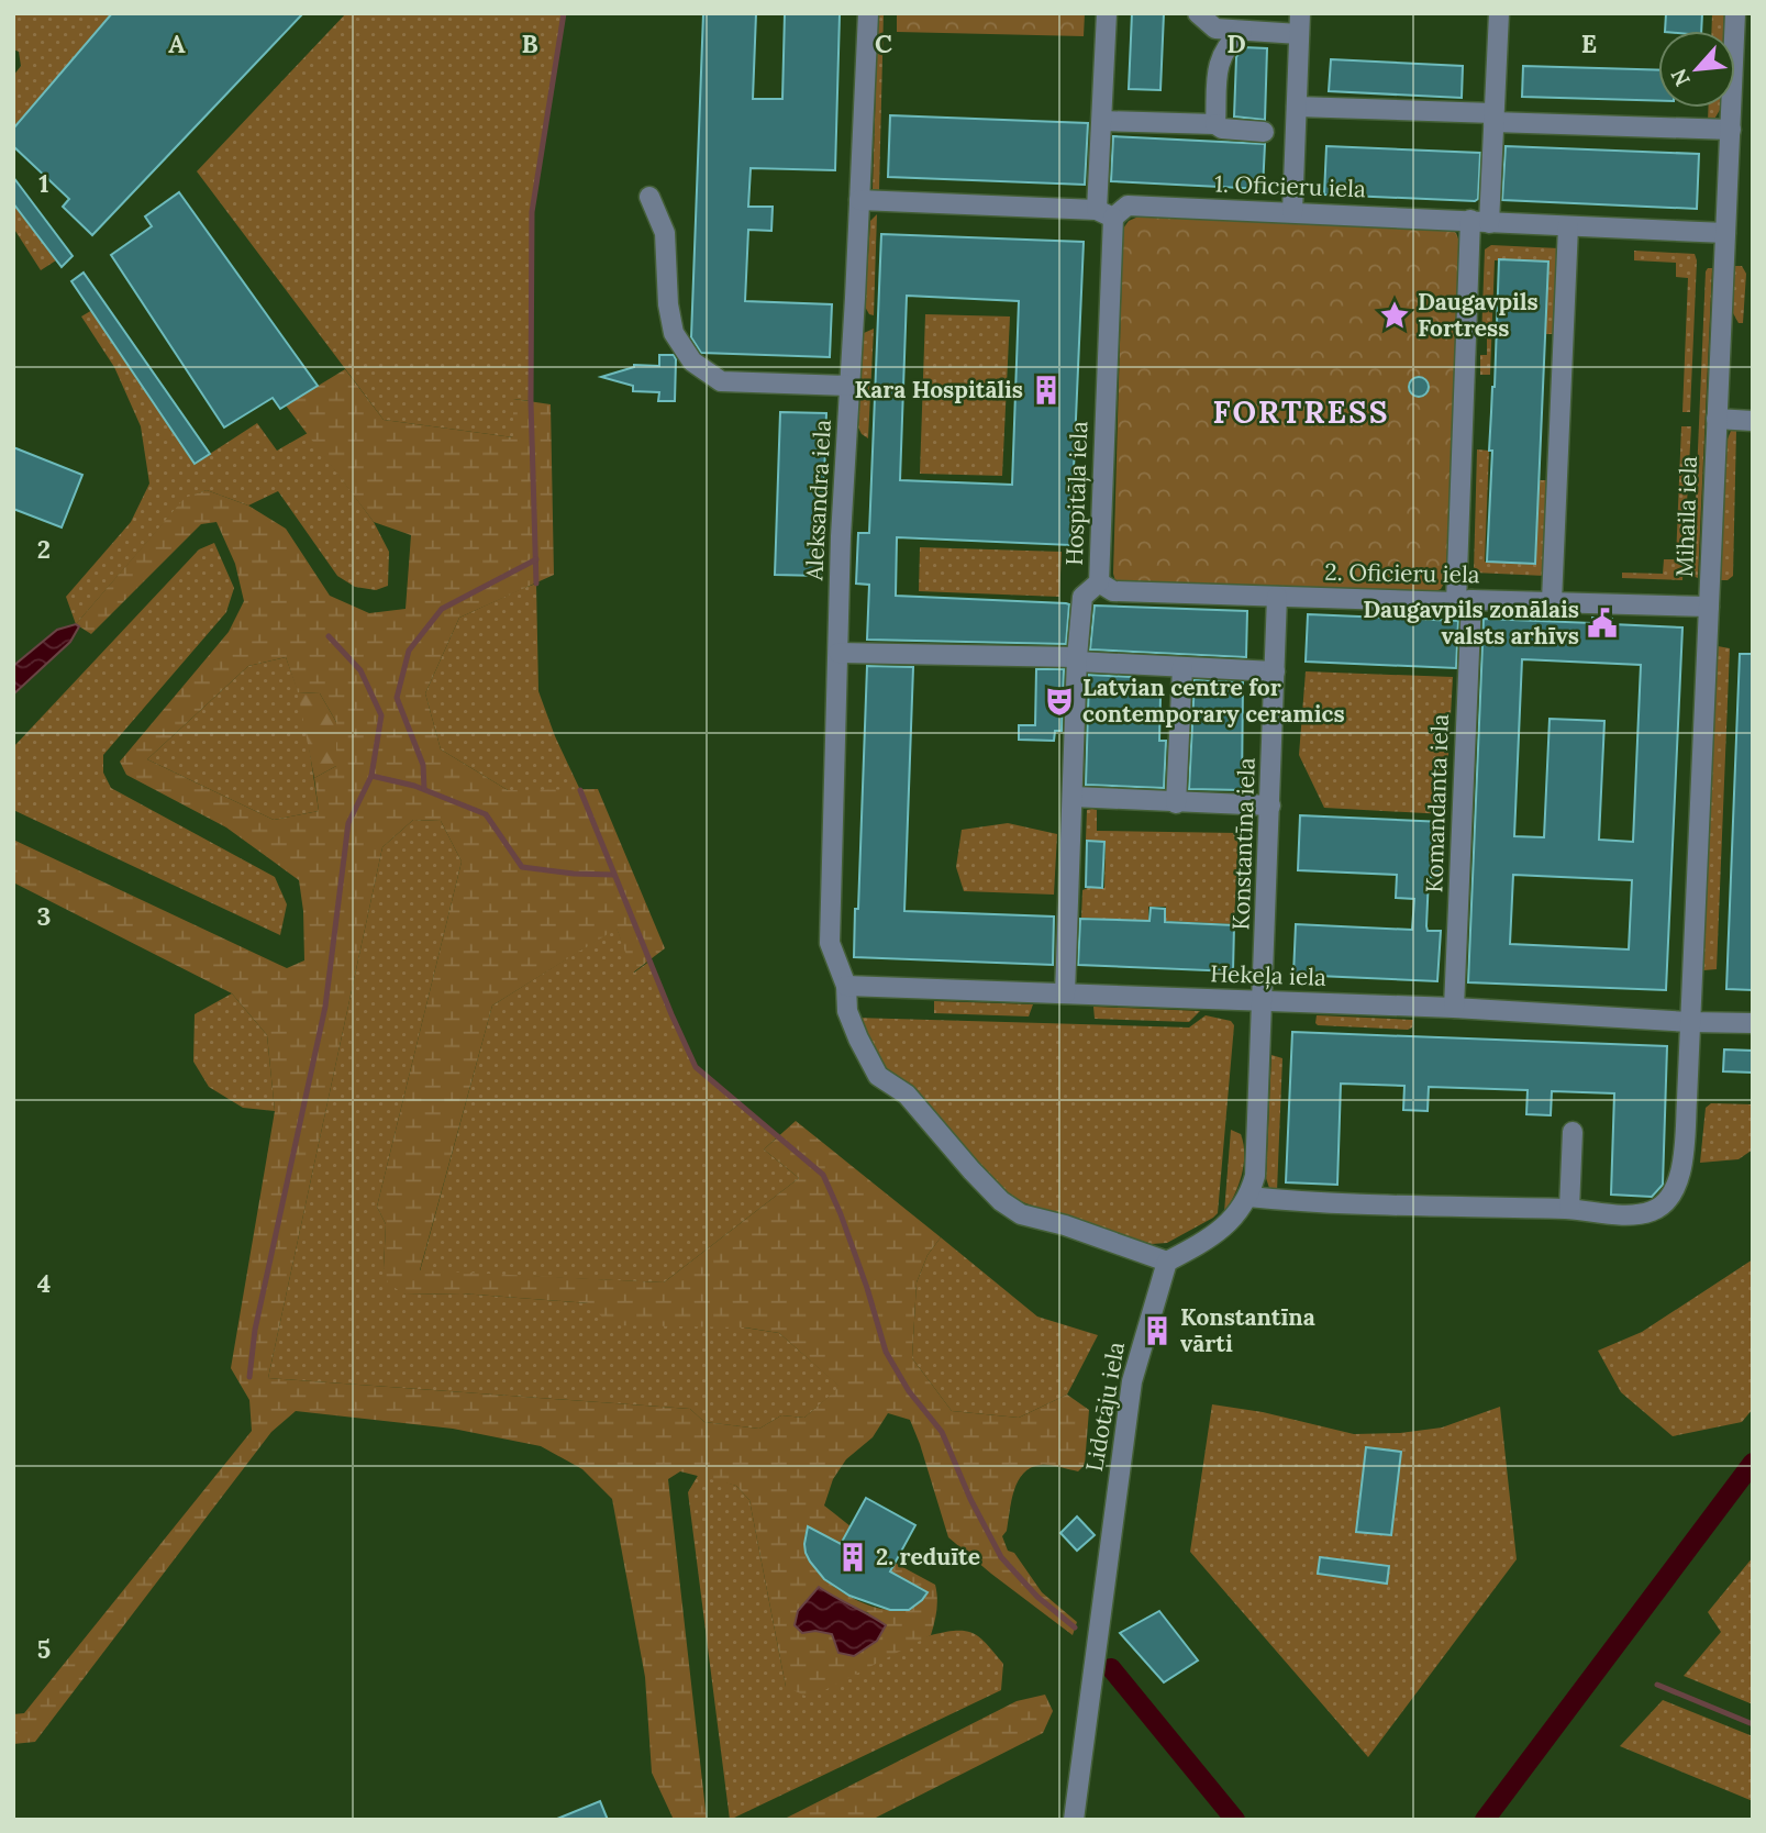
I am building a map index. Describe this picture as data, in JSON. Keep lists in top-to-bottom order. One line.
{"streets":{"street":["1. Oficieru iela","Hospitāļa iela","Aleksandra iela","Mihaila iela","2. Oficieru iela","Komandanta iela","Konstantīna iela","Hekeļa iela","Lidotāju iela"]},"crossings":[["1. Oficieru iela","Hospitāļa iela"],["1. Oficieru iela","Aleksandra iela"],["1. Oficieru iela","Mihaila iela"],["1. Oficieru iela","Komandanta iela"],["Hospitāļa iela","2. Oficieru iela"],["Hospitāļa iela","Hekeļa iela"],["Aleksandra iela","Hekeļa iela"],["Aleksandra iela","Lidotāju iela"],["Mihaila iela","2. Oficieru iela"],["Mihaila iela","Hekeļa iela"],["2. Oficieru iela","Komandanta iela"],["2. Oficieru iela","Konstantīna iela"],["Komandanta iela","Hekeļa iela"],["Konstantīna iela","Hekeļa iela"]],"districts":["FORTRESS"],"places":{"place":["Daugavpils Fortress"],"building":["Kara Hospitālis","Konstantīna vārti","2. reduīte"],"public building":["Daugavpils zonālais valsts arhīvs"],"theatre":["Latvian centre for contemporary ceramics"]},"north":"bottom left","grid":{"columns":["A","B","C","D","E"],"rows":["1","2","3","4","5"]}}
